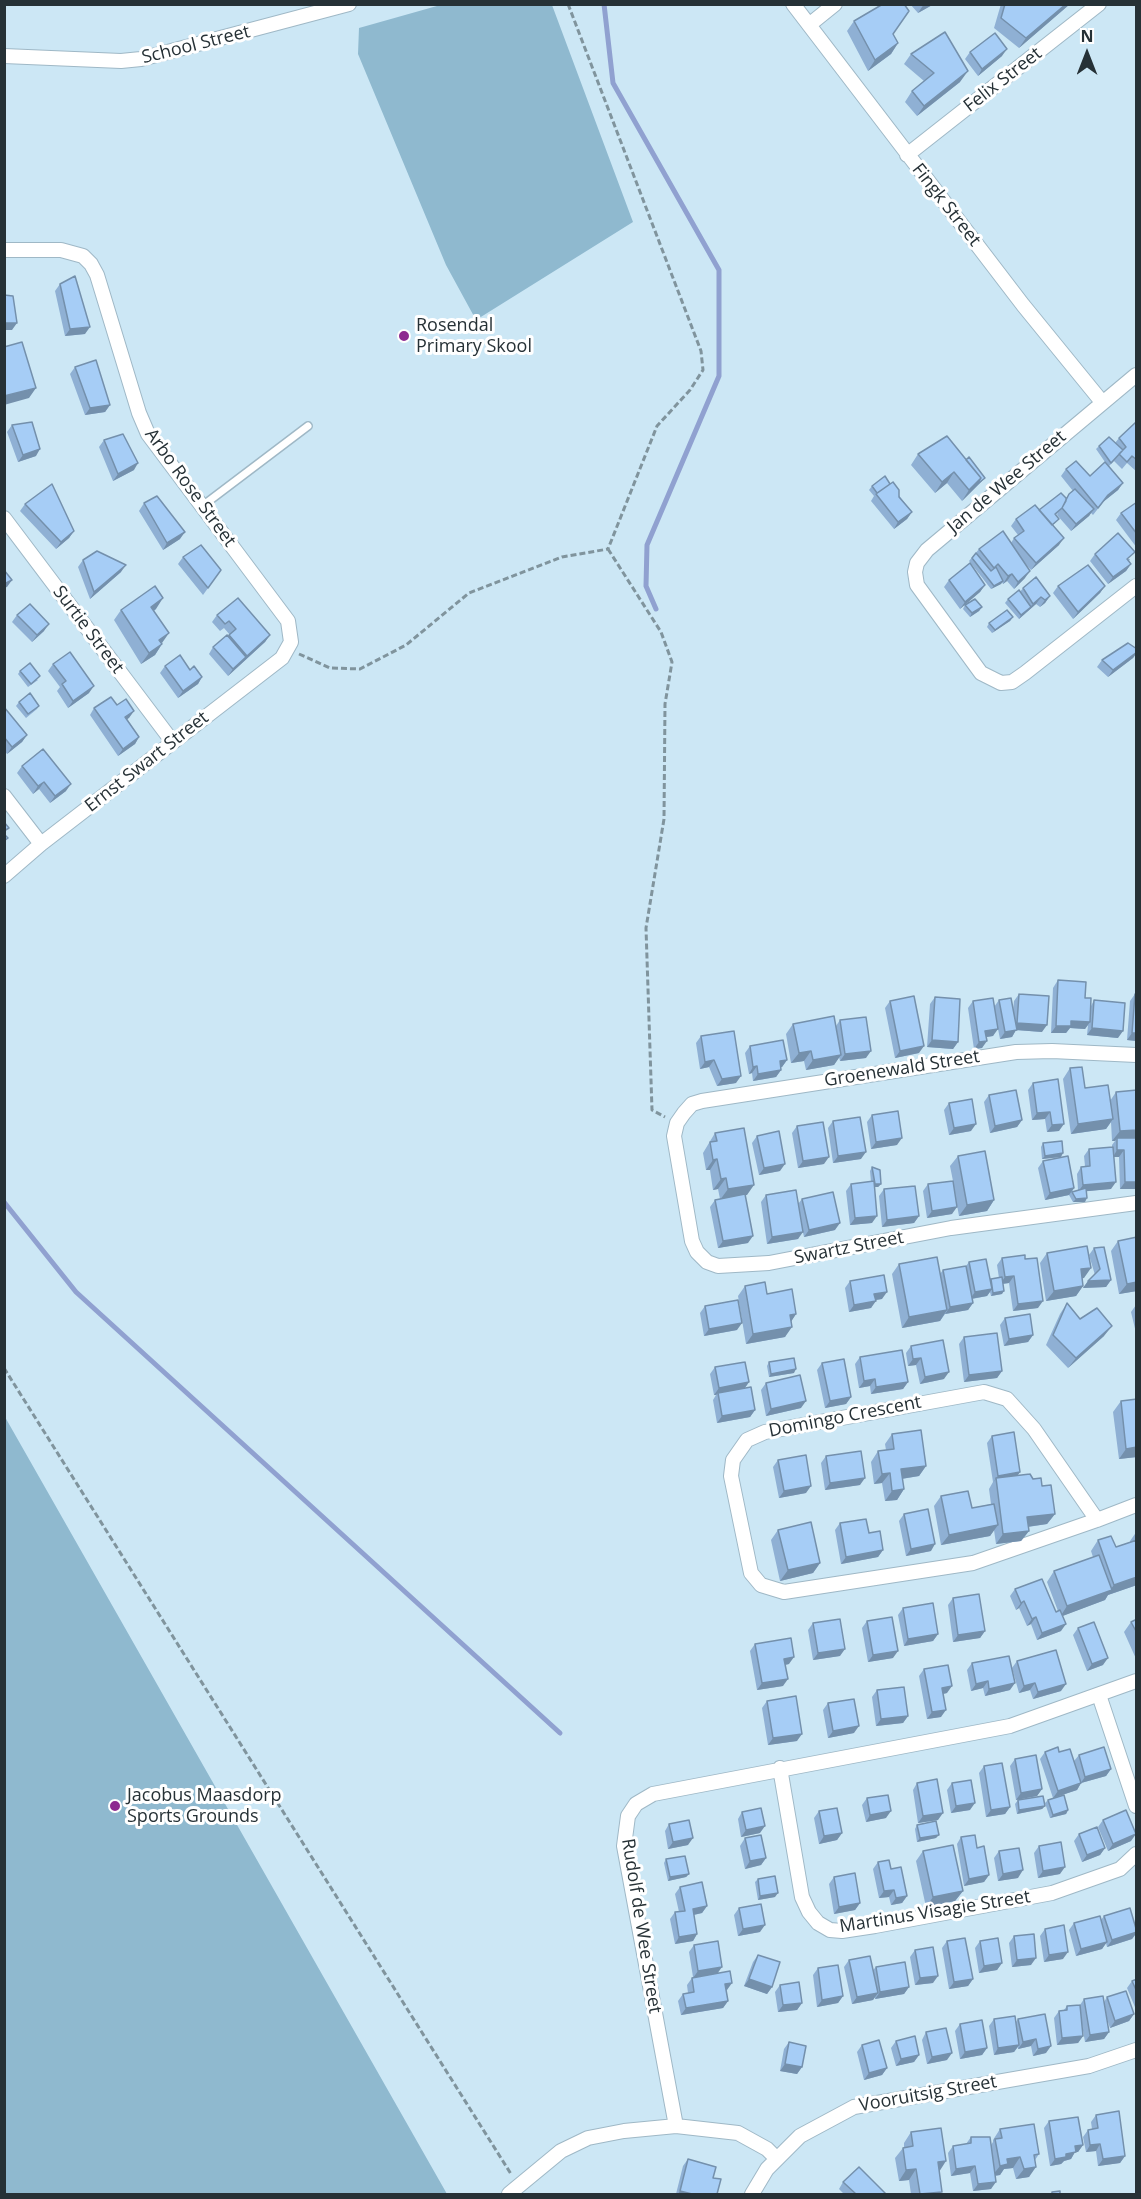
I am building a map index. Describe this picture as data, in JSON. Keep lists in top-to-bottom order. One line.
{"streets":{"street":["School Street","Felix Street","Fingk Street","Jan de Wee Street","Arbo Rose Street","Surtie Street","Ernst Swart Street","Groenewald Street","Swartz Street","Domingo Crescent","Martinus Visagie Street","Rudolf de Wee Street","Vooruitsig Street"]},"crossings":[["Felix Street","Fingk Street"],["Fingk Street","Jan de Wee Street"],["Arbo Rose Street","Ernst Swart Street"],["Surtie Street","Ernst Swart Street"],["Groenewald Street","Swartz Street"],["Martinus Visagie Street","Rudolf de Wee Street"]],"places":["Rosendal Primary Skool","Jacobus Maasdorp Sports Grounds"],"north":"top"}
